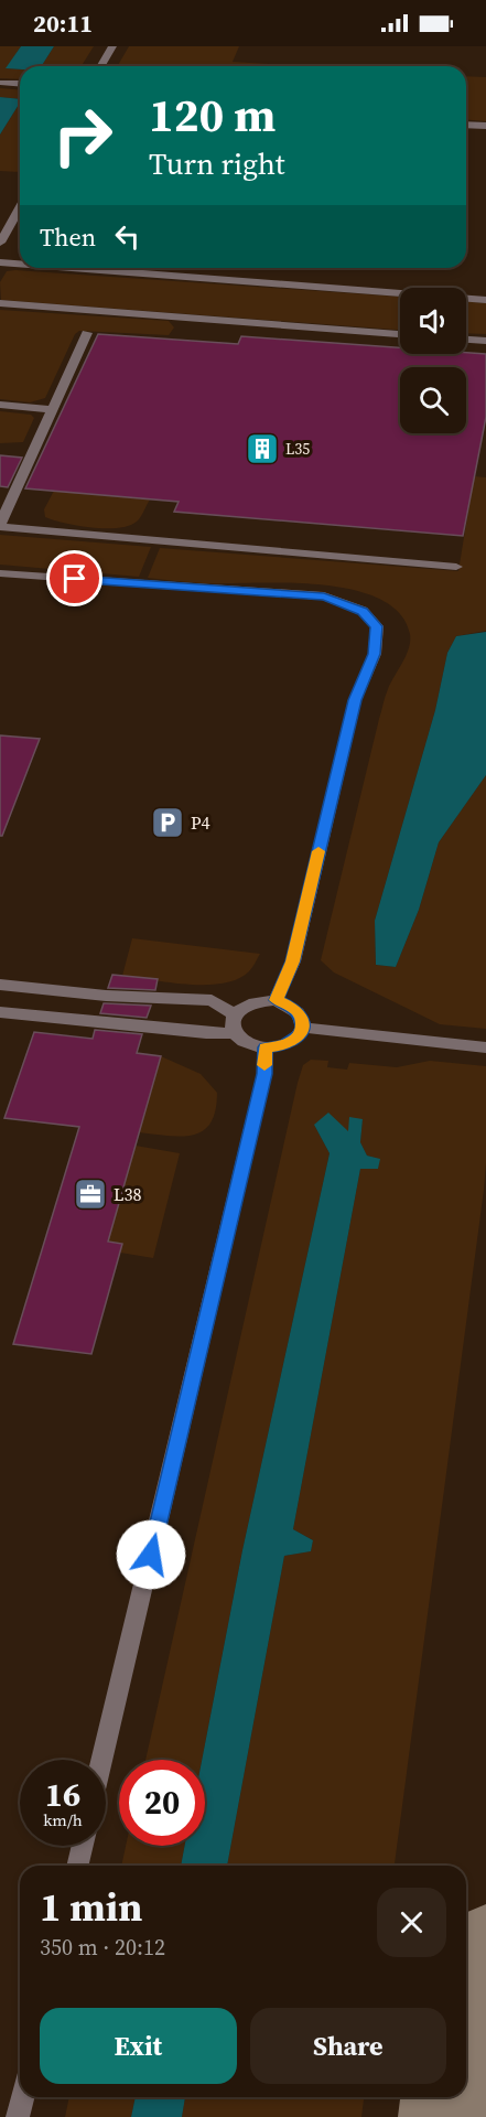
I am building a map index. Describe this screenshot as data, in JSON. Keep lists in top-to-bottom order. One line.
{"places":{"building":["L35"],"parking":["P4"],"office":["L38"]},"page":{"status":"20:11","turn":["120 m","Turn right"],"then":"Then","speed":"16 km/h","limit":"20","heading":["1 min","350 m · 20:12"],"buttons":["Exit","Share"]}}
